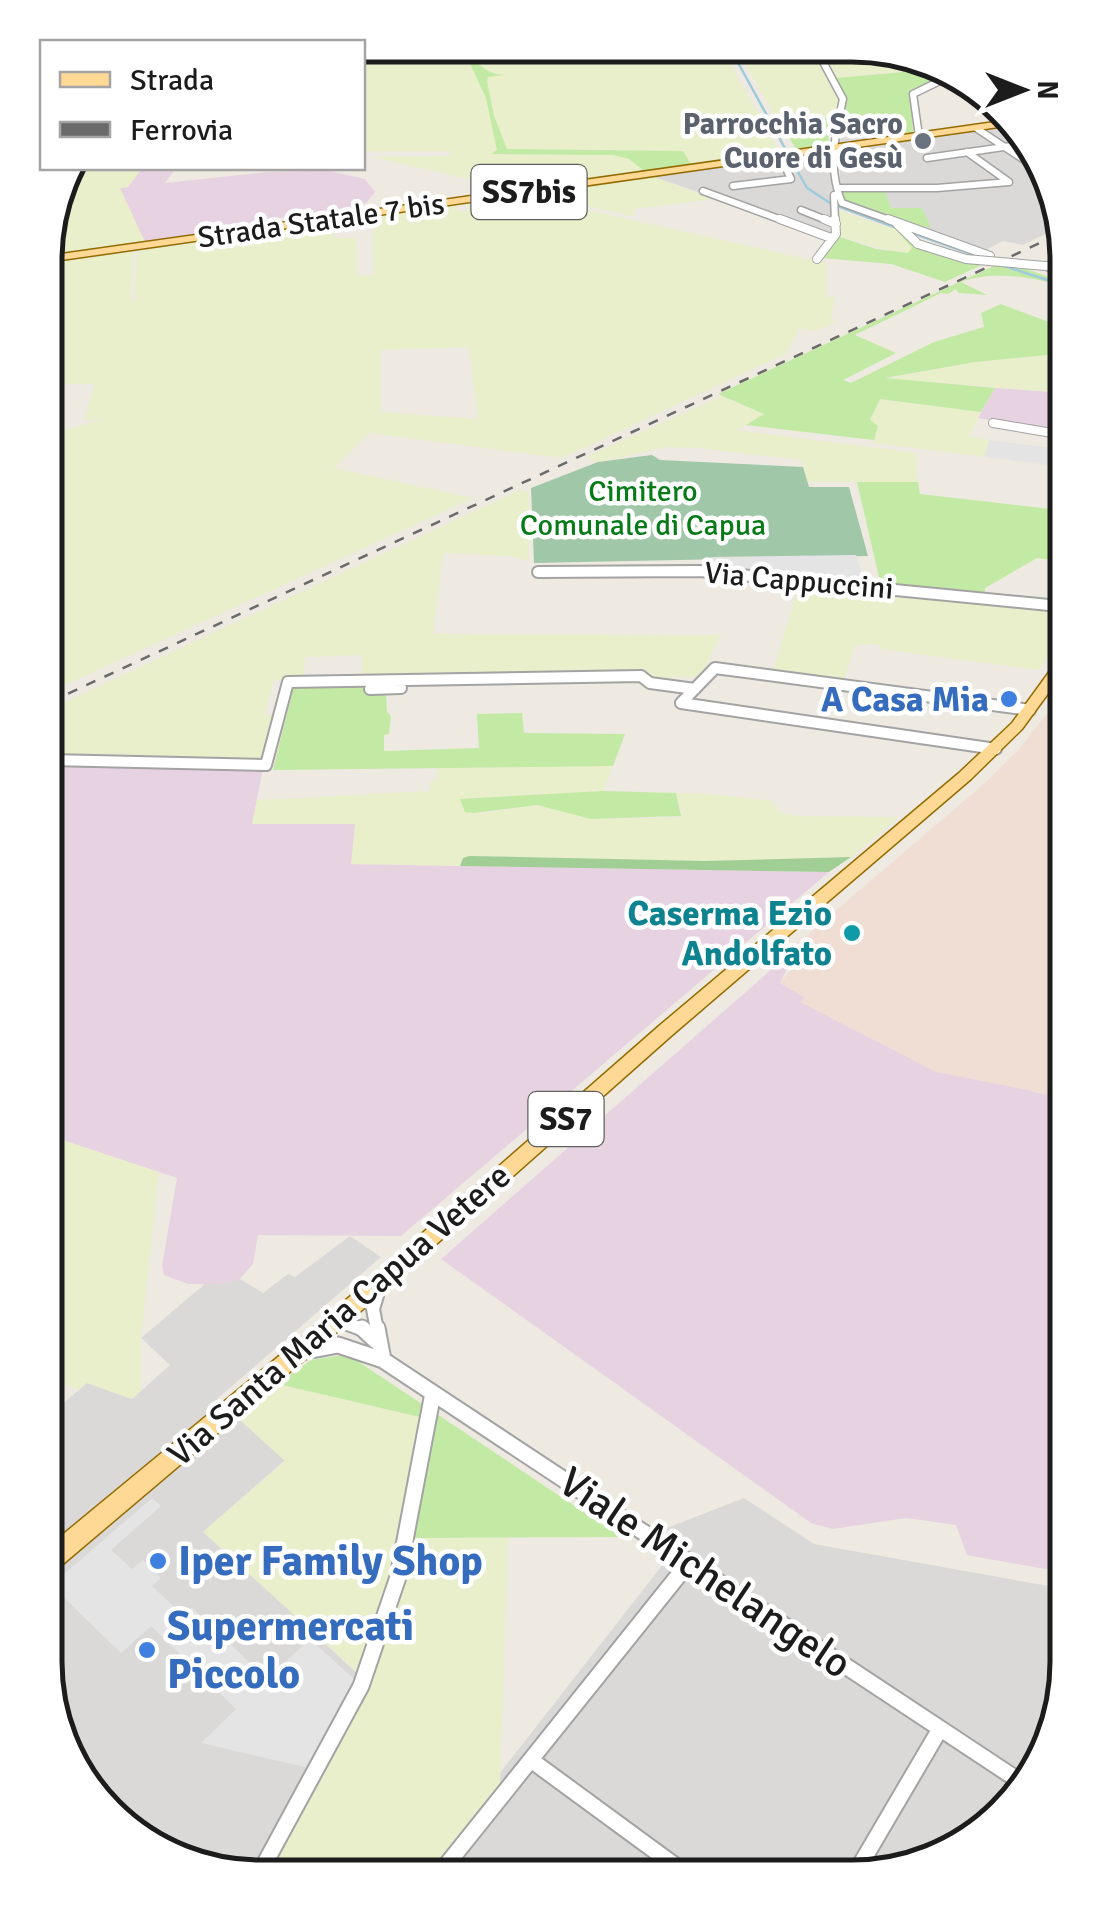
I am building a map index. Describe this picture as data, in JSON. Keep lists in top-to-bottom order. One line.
{"streets":{"main road":["SS7bis","Strada Statale 7 bis","SS7","Via Santa Maria Capua Vetere"],"street":["Via Cappuccini","Viale Michelangelo"]},"crossings":[["Via Santa Maria Capua Vetere","Viale Michelangelo"]],"parks":["Cimitero Comunale di Capua"],"places":["Parrocchia Sacro Cuore di Gesù","A Casa Mia","Caserma Ezio Andolfato","Iper Family Shop","Supermercati Piccolo"],"legend":["Strada","Ferrovia"],"north":"right"}
